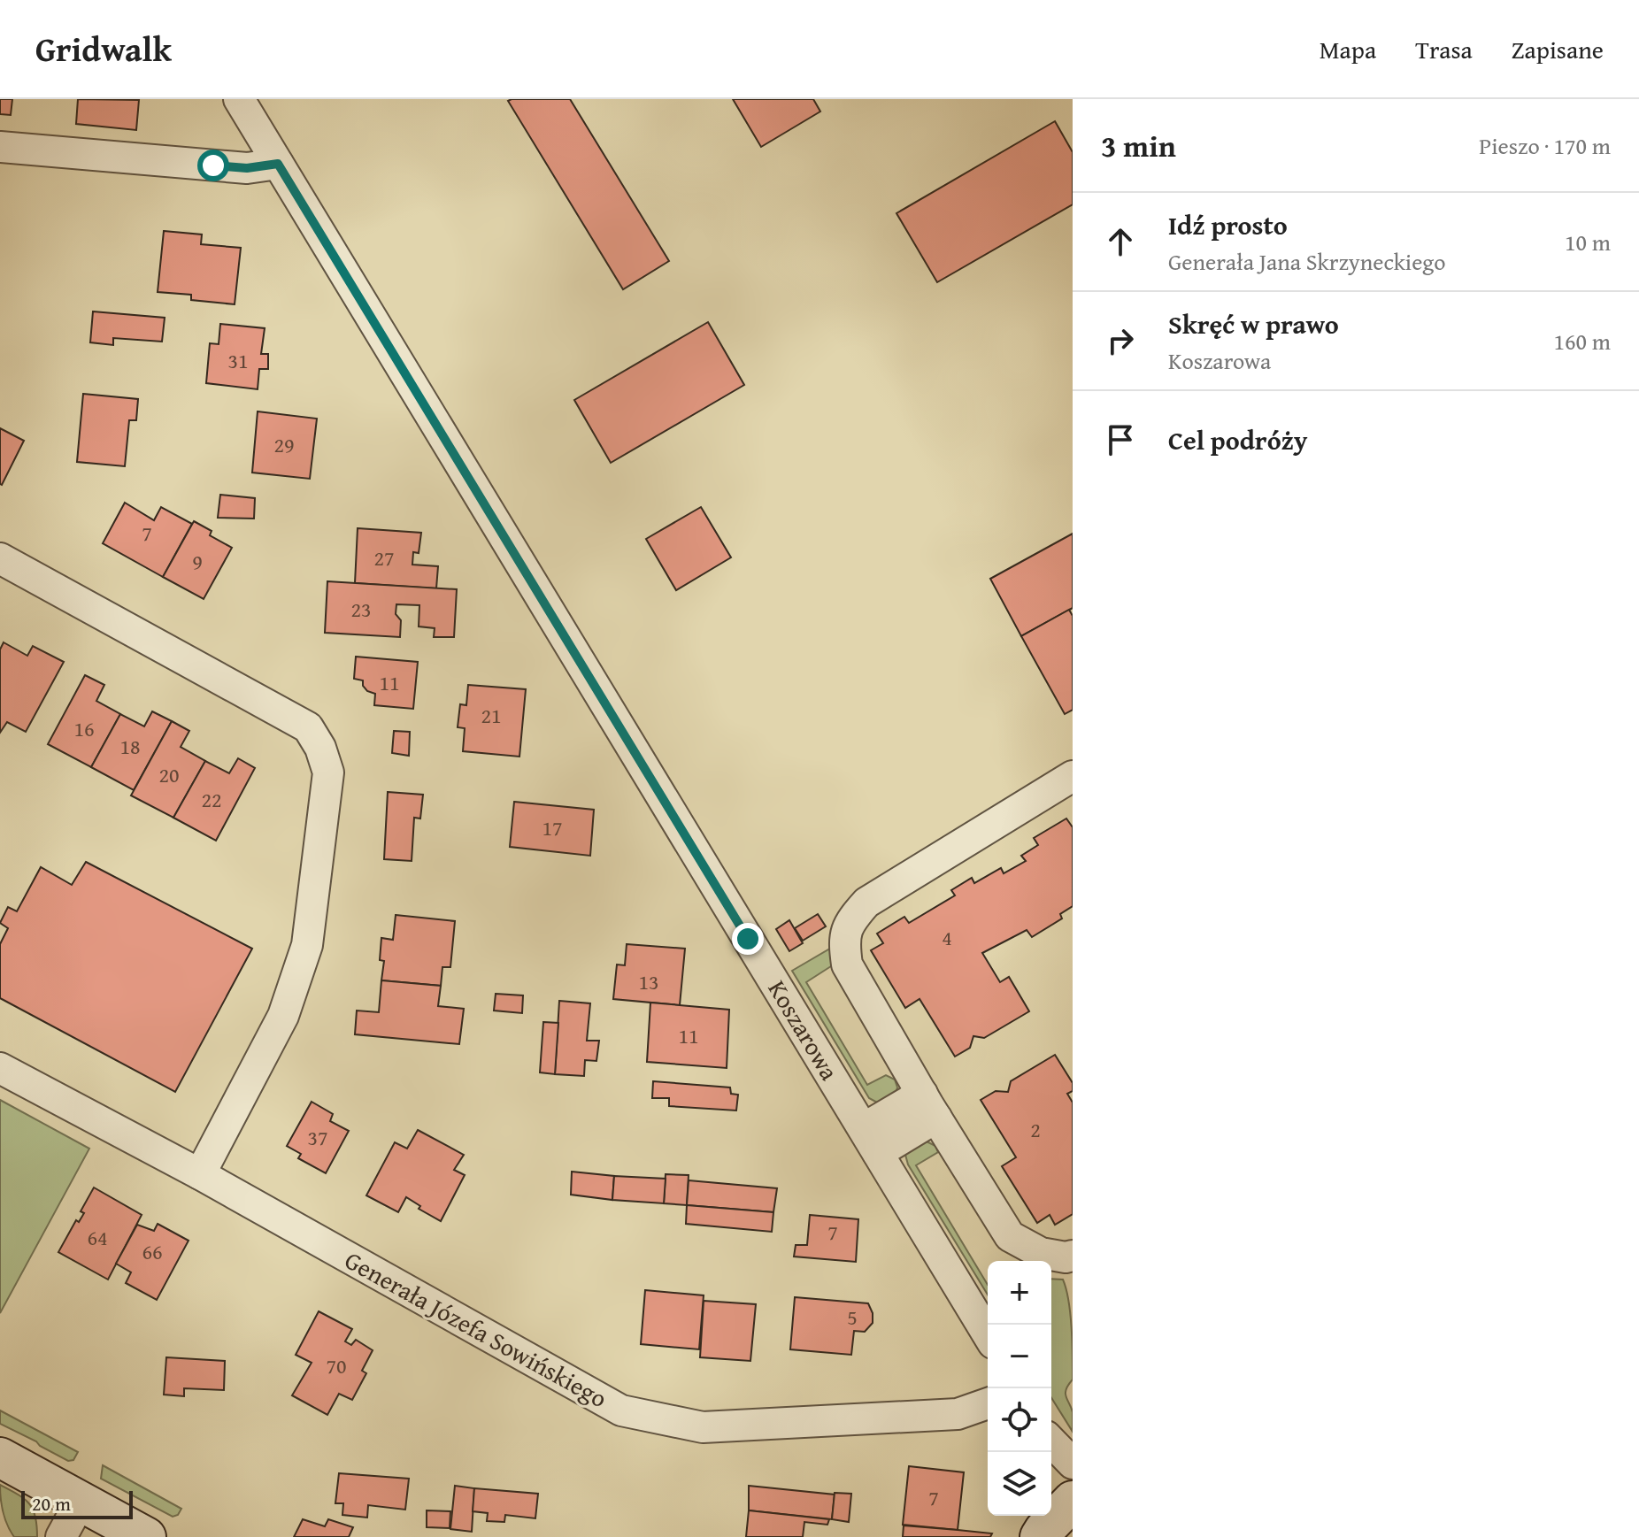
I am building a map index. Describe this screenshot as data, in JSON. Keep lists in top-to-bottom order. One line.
{"streets":{"street":["Koszarowa","Generała Józefa Sowińskiego"]},"house_numbers":["31","29","7","27","9","23","11","21","16","18","20","22","17","4","13","11","2","37","7","64","66","5","70","7"],"scale_bar":"20 m","page":{"header":"Gridwalk","nav":["Mapa","Trasa","Zapisane"],"heading":["3 min","Pieszo · 170 m"],"list":[["Idź prosto","Generała Jana Skrzyneckiego","10 m"],["Skręć w prawo","Koszarowa","160 m"],"Cel podróży"],"map_buttons":["+","−"],"scale":"20 m"}}
